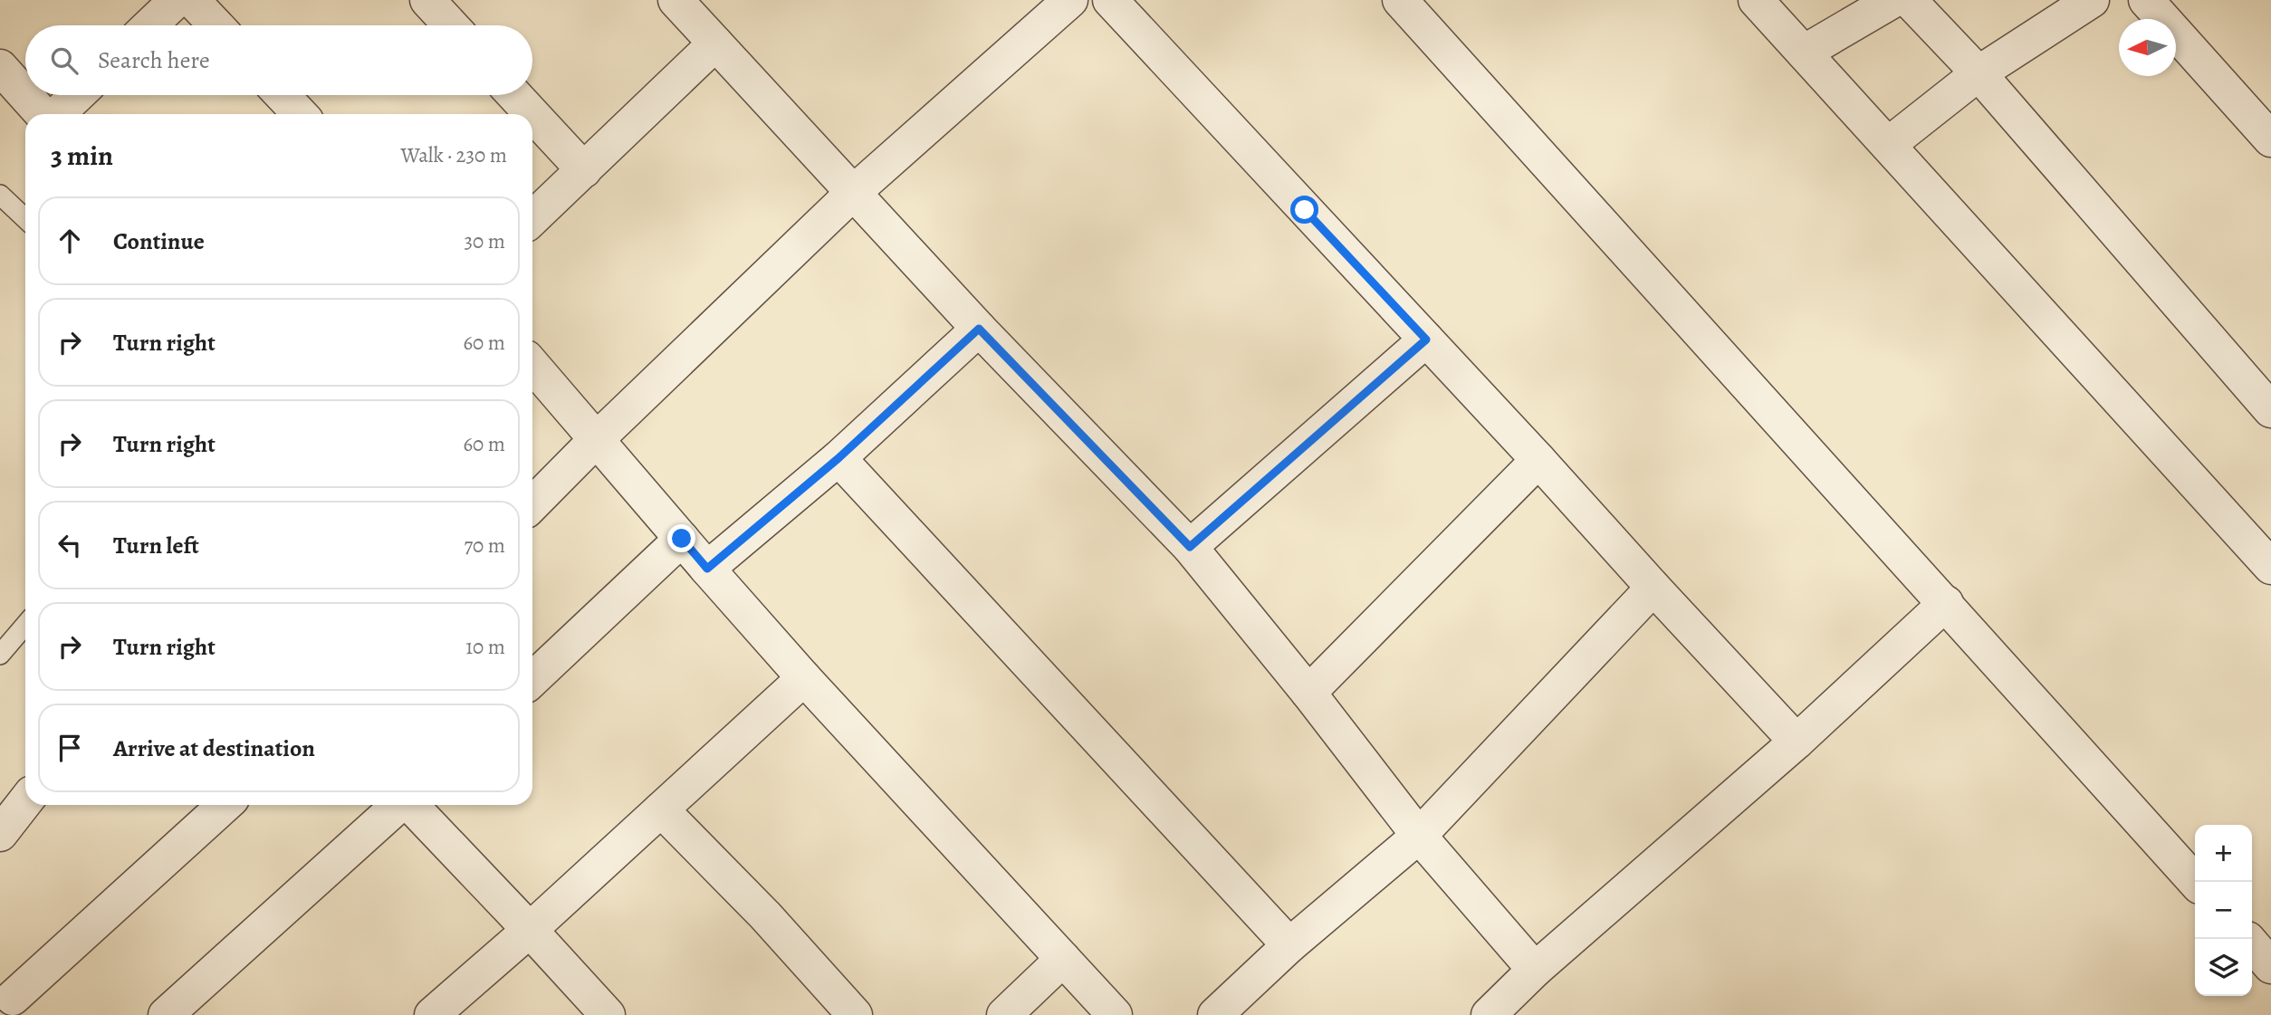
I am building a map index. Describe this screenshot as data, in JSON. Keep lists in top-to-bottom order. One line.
{"north":"left","page":{"search":"Search here","heading":["3 min","Walk · 230 m"],"list":[["Continue","30 m"],["Turn right","60 m"],["Turn right","60 m"],["Turn left","70 m"],["Turn right","10 m"],"Arrive at destination"],"map_buttons":["+","−"]}}
